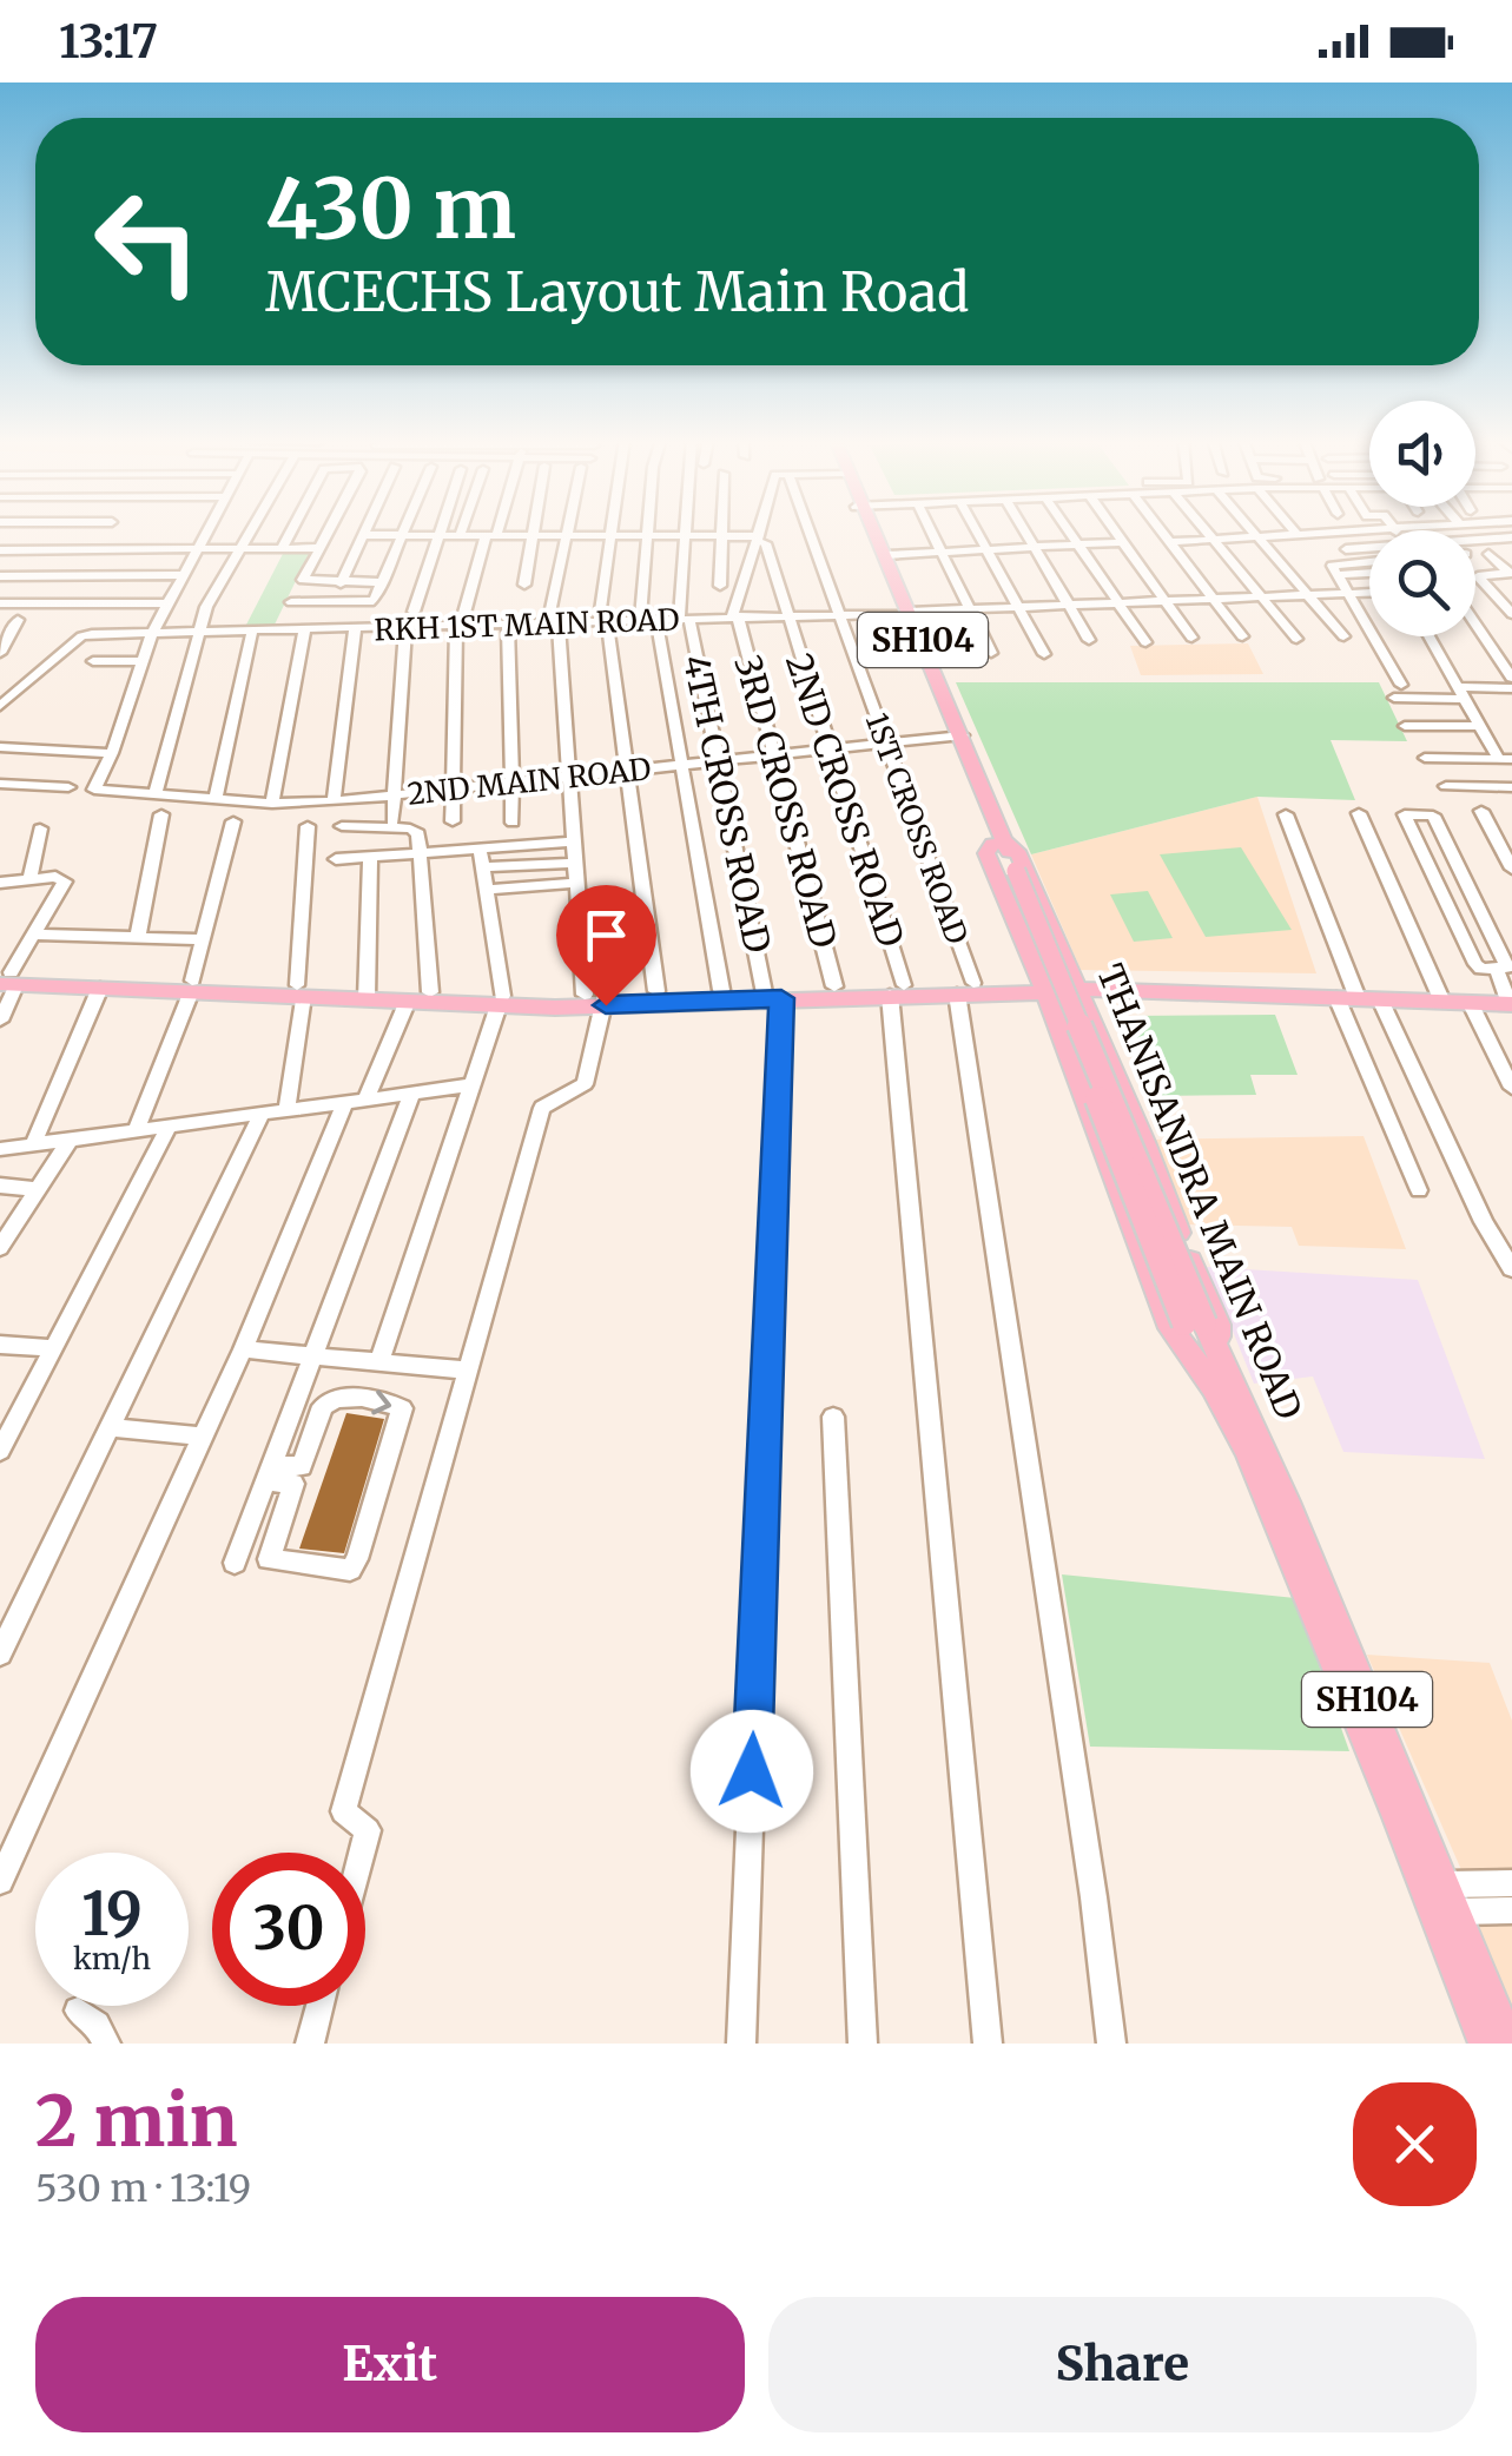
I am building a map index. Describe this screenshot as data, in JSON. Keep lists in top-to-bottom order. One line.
{"streets":{"main road":["SH104","THANISANDRA MAIN ROAD"],"street":["RKH 1ST MAIN ROAD","2ND MAIN ROAD","2ND CROSS ROAD","3RD CROSS ROAD","4TH CROSS ROAD","1ST CROSS ROAD"]},"crossings":[["RKH 1ST MAIN ROAD","2ND CROSS ROAD"],["RKH 1ST MAIN ROAD","3RD CROSS ROAD"],["RKH 1ST MAIN ROAD","4TH CROSS ROAD"],["RKH 1ST MAIN ROAD","1ST CROSS ROAD"],["RKH 1ST MAIN ROAD","THANISANDRA MAIN ROAD"],["SH104","THANISANDRA MAIN ROAD"],["2ND MAIN ROAD","2ND CROSS ROAD"],["2ND MAIN ROAD","3RD CROSS ROAD"],["2ND MAIN ROAD","4TH CROSS ROAD"],["2ND MAIN ROAD","1ST CROSS ROAD"],["2ND MAIN ROAD","THANISANDRA MAIN ROAD"]],"page":{"status":"13:17","turn":["430 m","MCECHS Layout Main Road"],"speed":"19 km/h","limit":"30","heading":["2 min","530 m · 13:19"],"buttons":["Exit","Share"]}}
